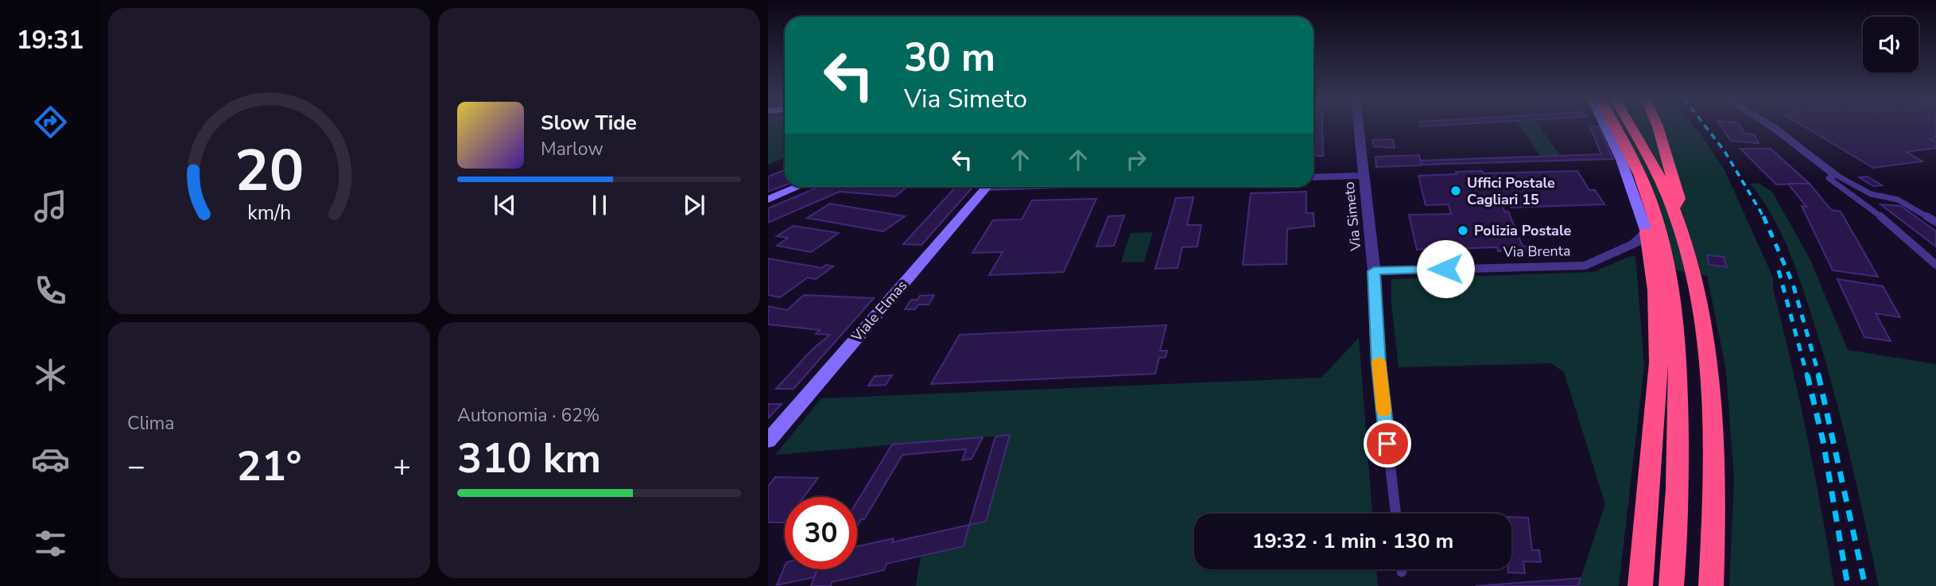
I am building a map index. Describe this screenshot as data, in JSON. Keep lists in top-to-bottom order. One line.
{"streets":{"main road":["Viale Elmas"],"street":["Via Simeto","Via Brenta"]},"crossings":[["Via Simeto","Via Brenta"]],"places":["Uffici Postale Cagliari 15","Polizia Postale"],"page":{"tabs":"19:31","turn":["30 m","Via Simeto"],"song":["Slow Tide","Marlow"],"tile":["Clima",["Autonomia · 62%","310 km"]],"heat":["−","21°","+"],"limit":"30","trip":"19:32 · 1 min · 130 m","gauge":["20","km/h"]}}
